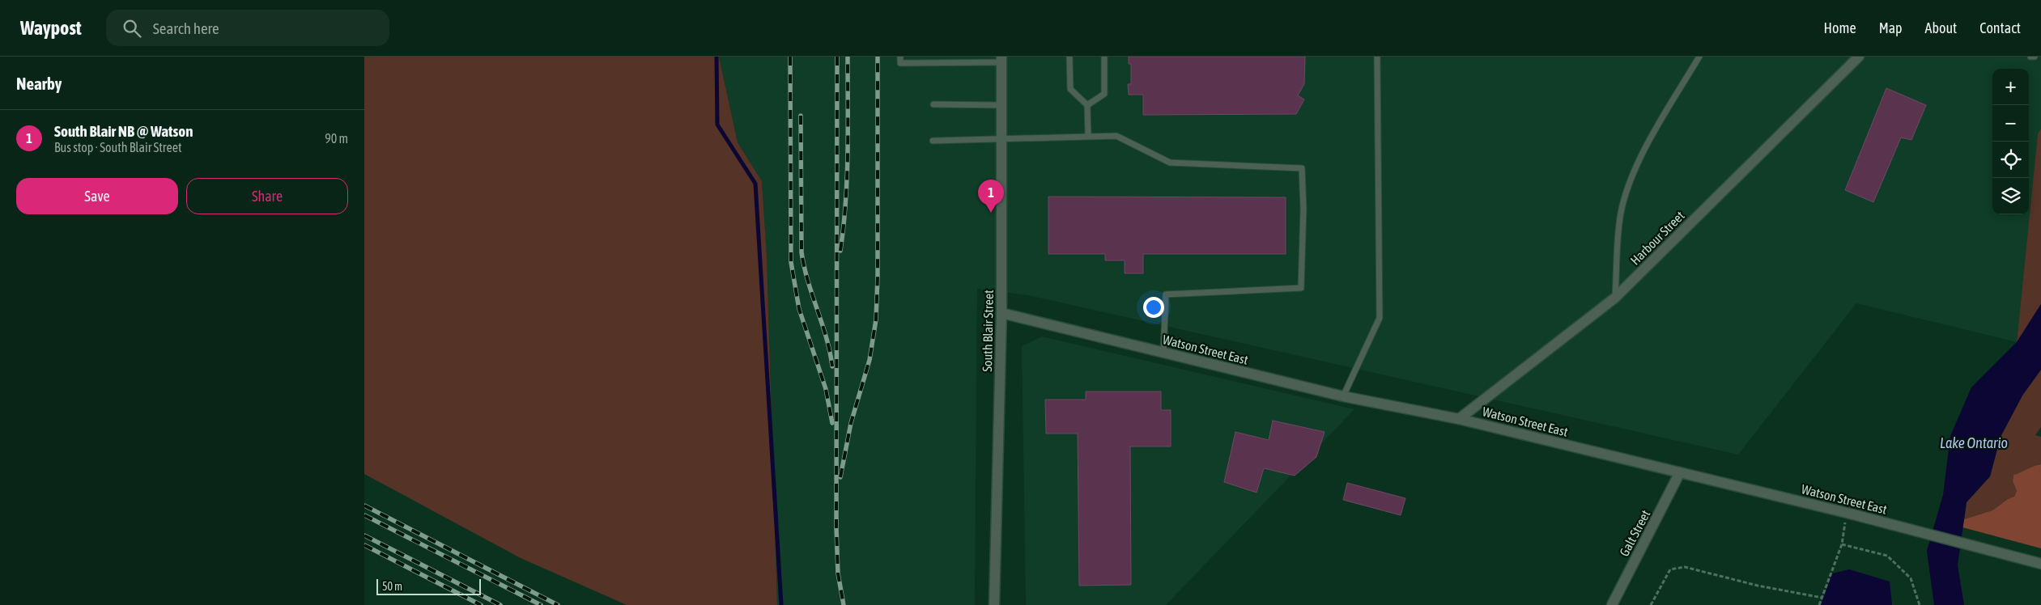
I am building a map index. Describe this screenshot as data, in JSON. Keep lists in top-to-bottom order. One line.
{"streets":{"street":["Harbour Street","South Blair Street","Watson Street East","Galt Street"]},"crossings":[["Harbour Street","Watson Street East"],["South Blair Street","Watson Street East"],["Watson Street East","Galt Street"]],"water":["Lake Ontario"],"scale_bar":"50 m","page":{"header":"Waypost","search":"Search here","nav":["Home","Map","About","Contact"],"heading":"Nearby","map_buttons":["+","−"],"list":[{"mark":"1","name":"South Blair NB @ Watson","note":"Bus stop · South Blair Street","value":"90 m"}],"buttons":["Save","Share"],"pins":"1","scale":"50 m"}}
